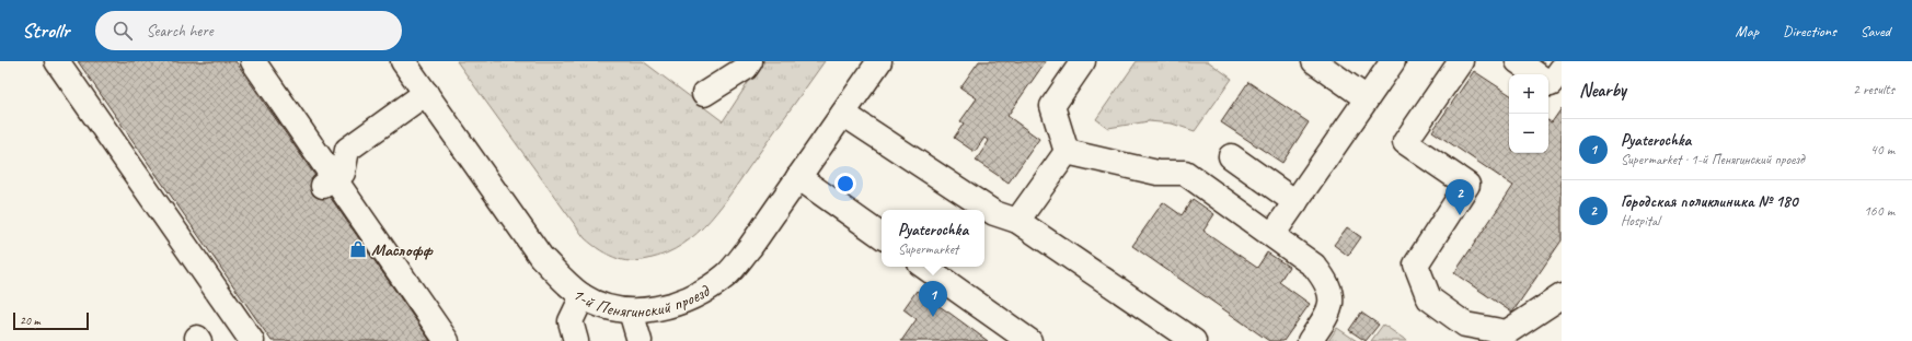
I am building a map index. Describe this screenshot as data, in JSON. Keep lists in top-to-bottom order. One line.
{"streets":{"street":["1-й Пенягинский проезд"]},"places":{"shop":["Маслофф"]},"scale_bar":"20 m","page":{"header":"Strollr","search":"Search here","nav":["Map","Directions","Saved"],"heading":["Nearby","2 results"],"map_buttons":["+","−"],"list":[{"mark":"1","name":"Pyaterochka","note":"Supermarket · 1-й Пенягинский проезд","value":"40 m"},{"mark":"2","name":"Городская поликлиника № 180","note":"Hospital","value":"160 m"}],"pins":["2","1"],"popup":["Pyaterochka","Supermarket"],"scale":"20 m"}}
